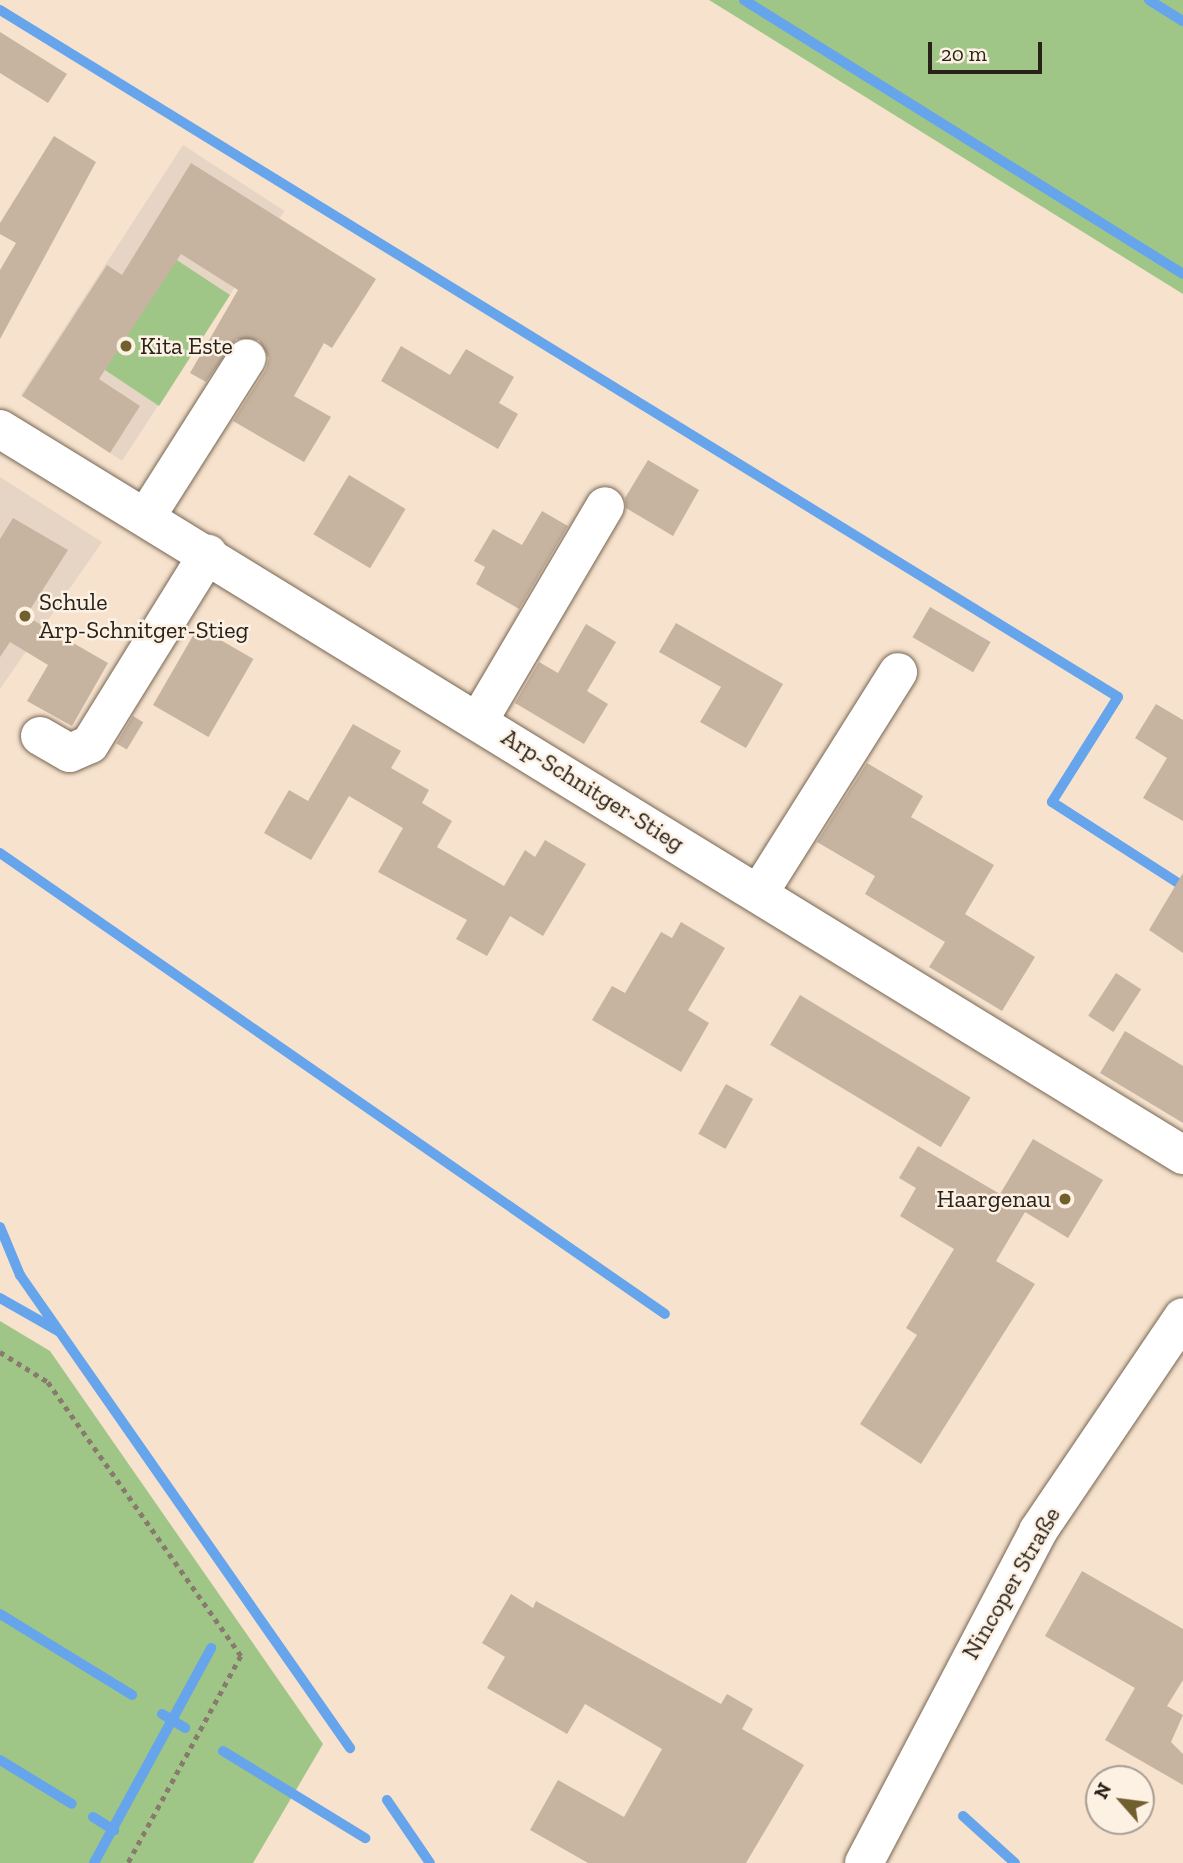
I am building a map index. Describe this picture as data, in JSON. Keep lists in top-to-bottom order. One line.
{"streets":{"street":["Arp-Schnitger-Stieg","Nincoper Straße"]},"places":["Kita Este","Schule Arp-Schnitger-Stieg","Haargenau"],"scale_bar":"20 m","north":"top left"}
